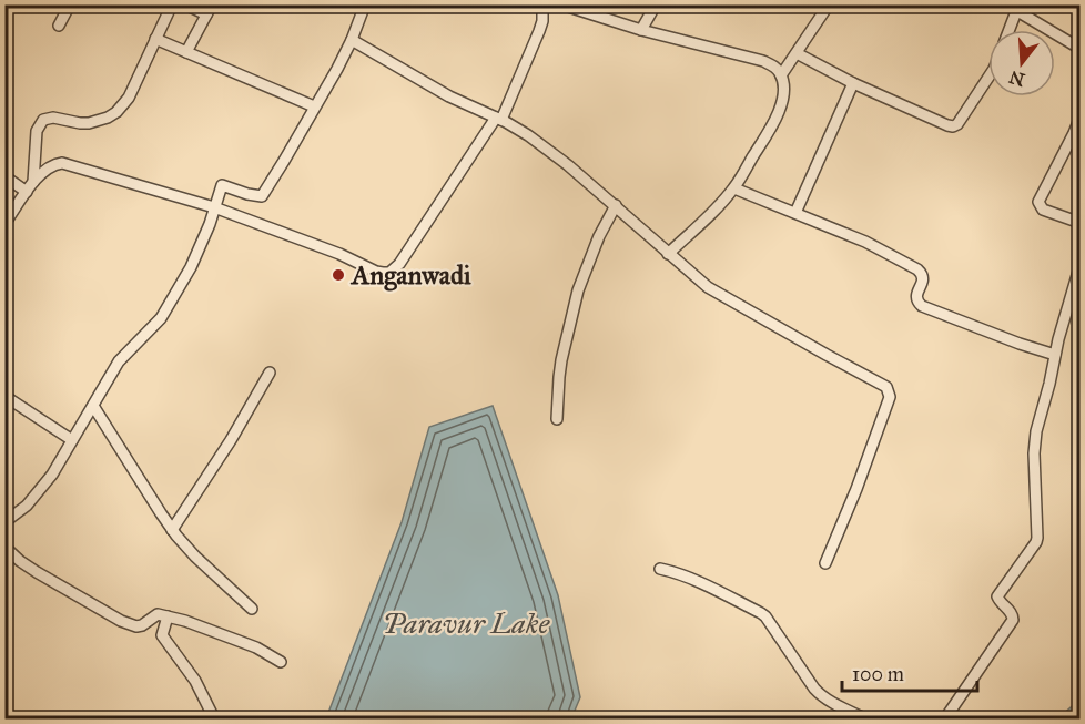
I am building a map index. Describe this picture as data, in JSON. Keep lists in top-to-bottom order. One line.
{"water":["Paravur Lake"],"places":["Anganwadi"],"scale_bar":"100 m","north":"bottom"}
